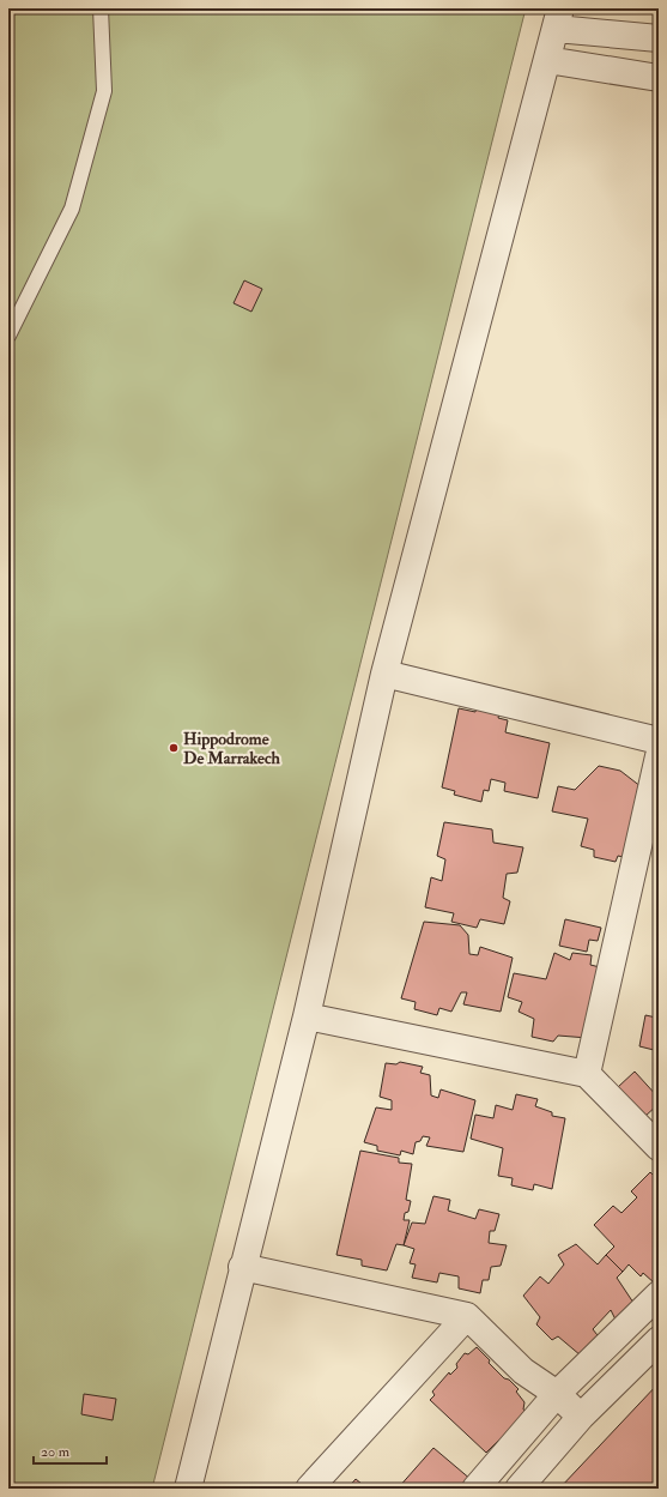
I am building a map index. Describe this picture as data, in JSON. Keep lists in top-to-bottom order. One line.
{"places":["Hippodrome De Marrakech"],"scale_bar":"20 m"}
